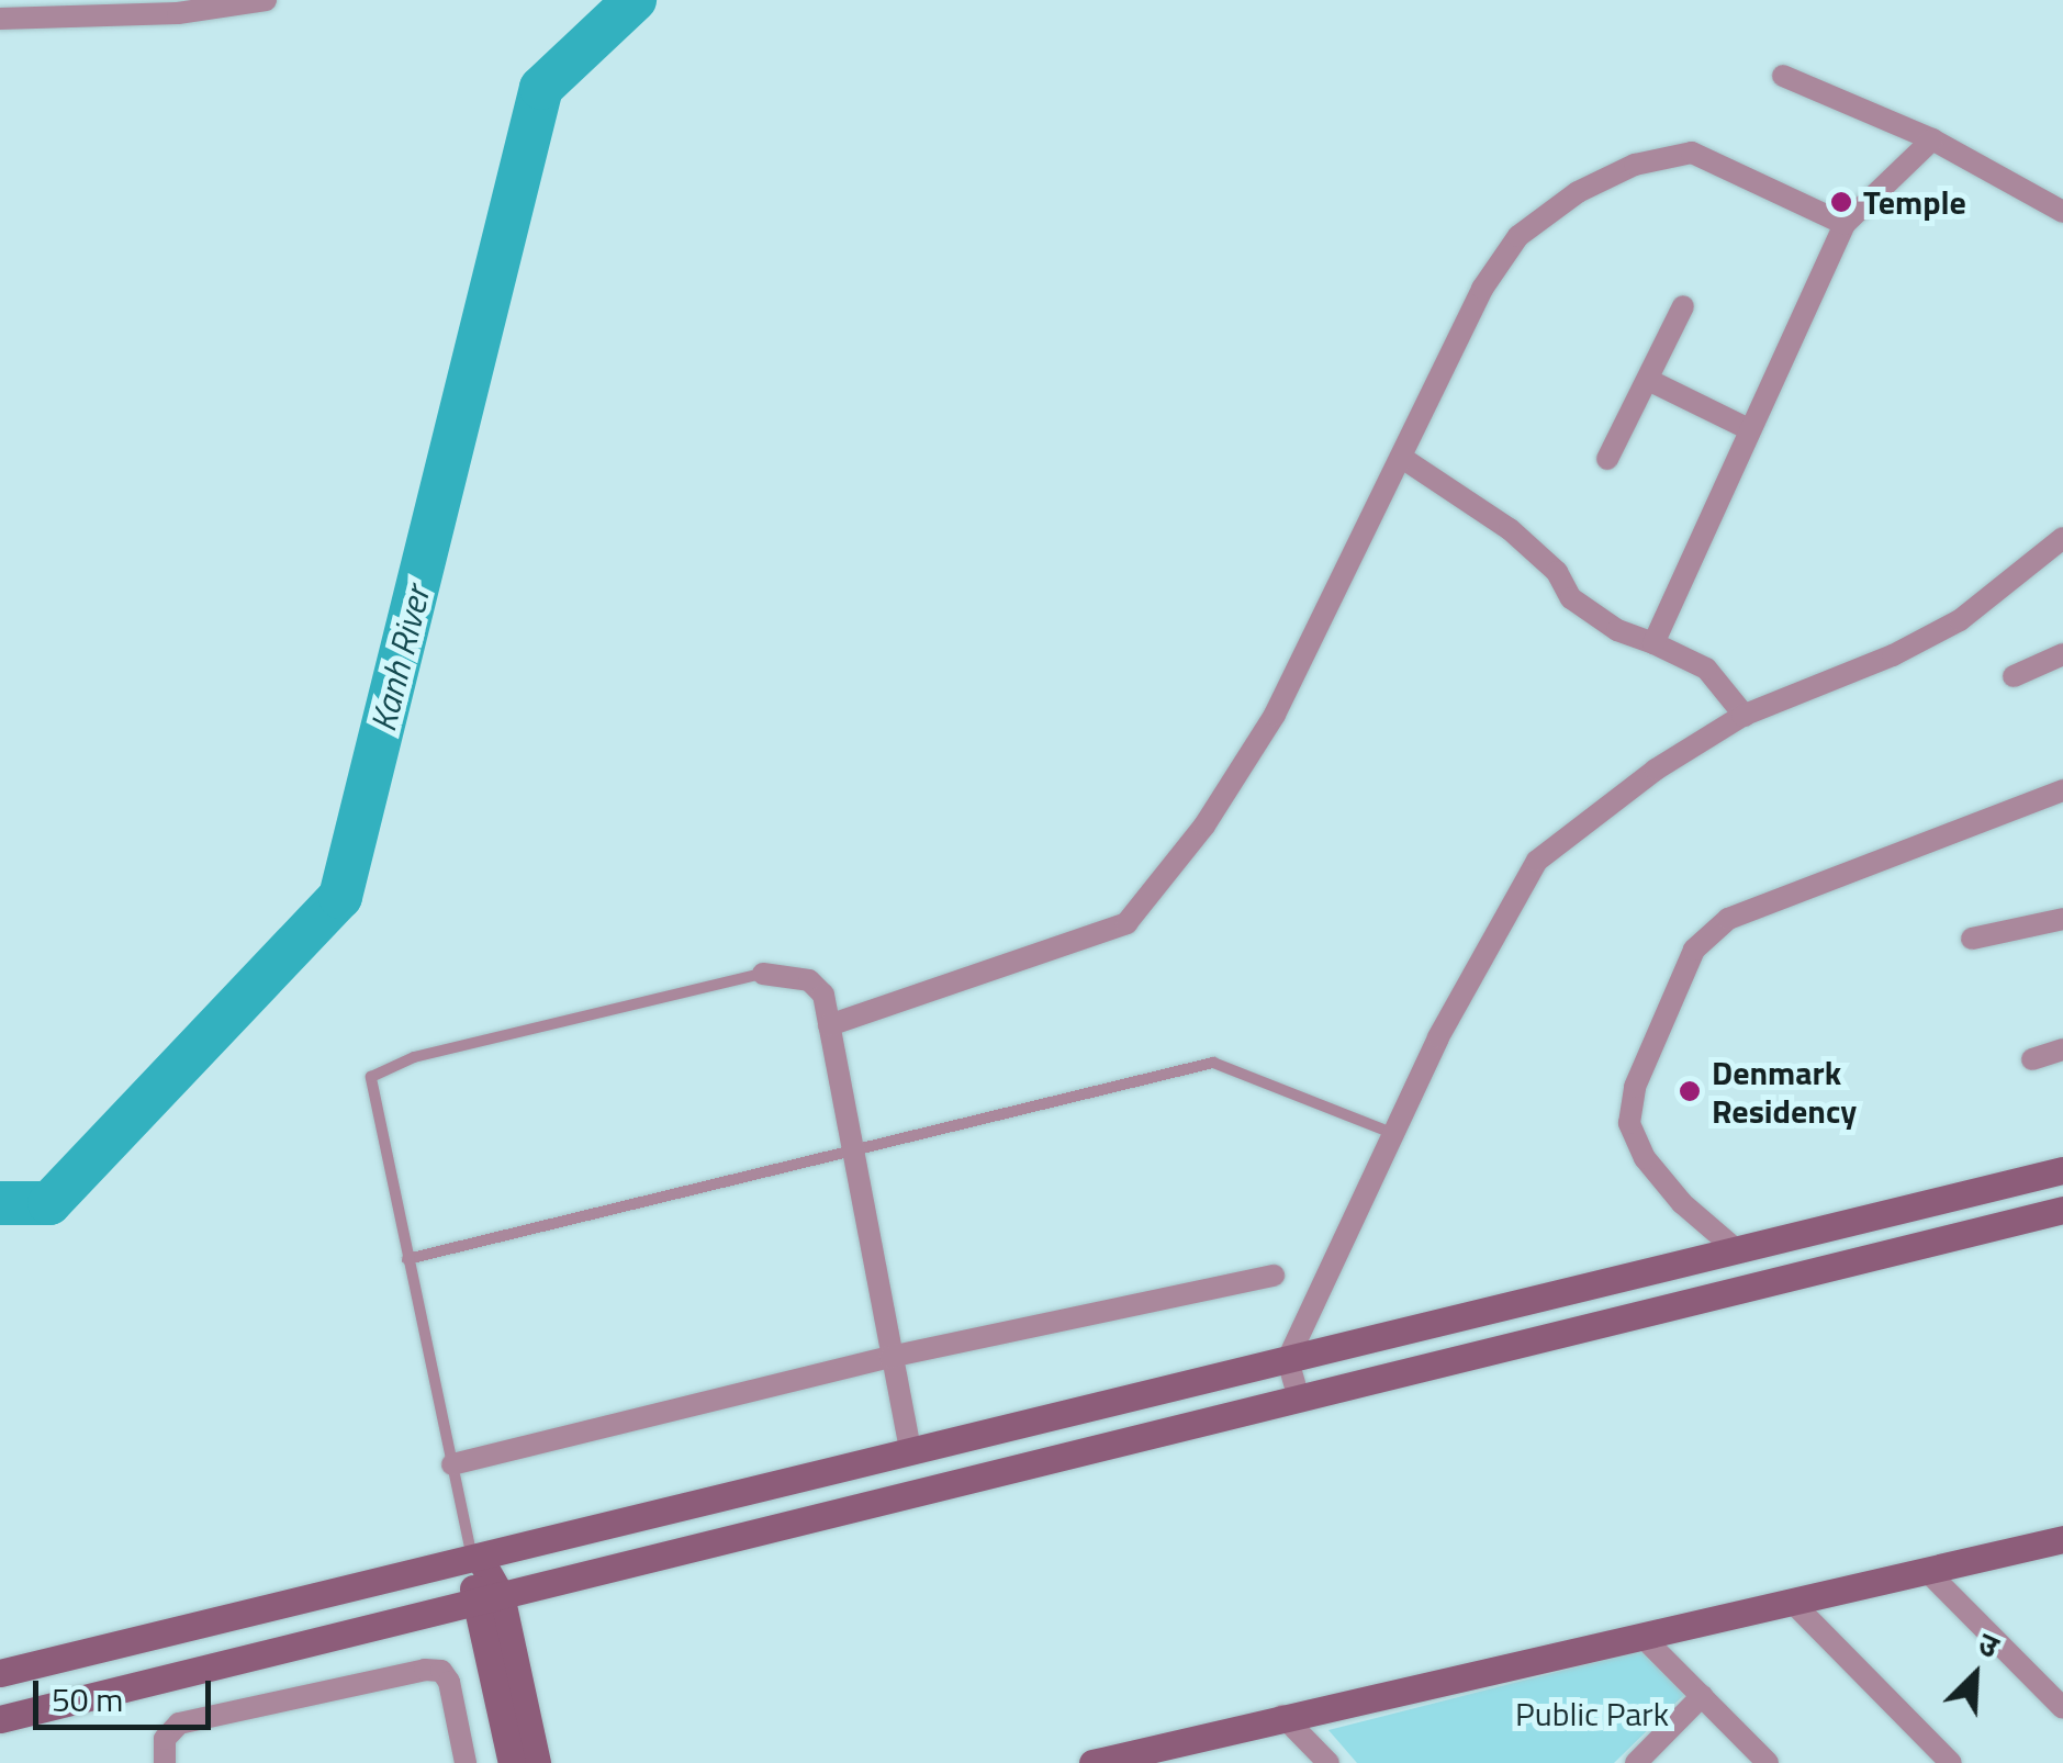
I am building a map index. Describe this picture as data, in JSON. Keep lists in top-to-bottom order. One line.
{"water":["Kanh River"],"parks":["Public Park"],"places":["Temple","Denmark Residency"],"scale_bar":"50 m","north":"top right"}
